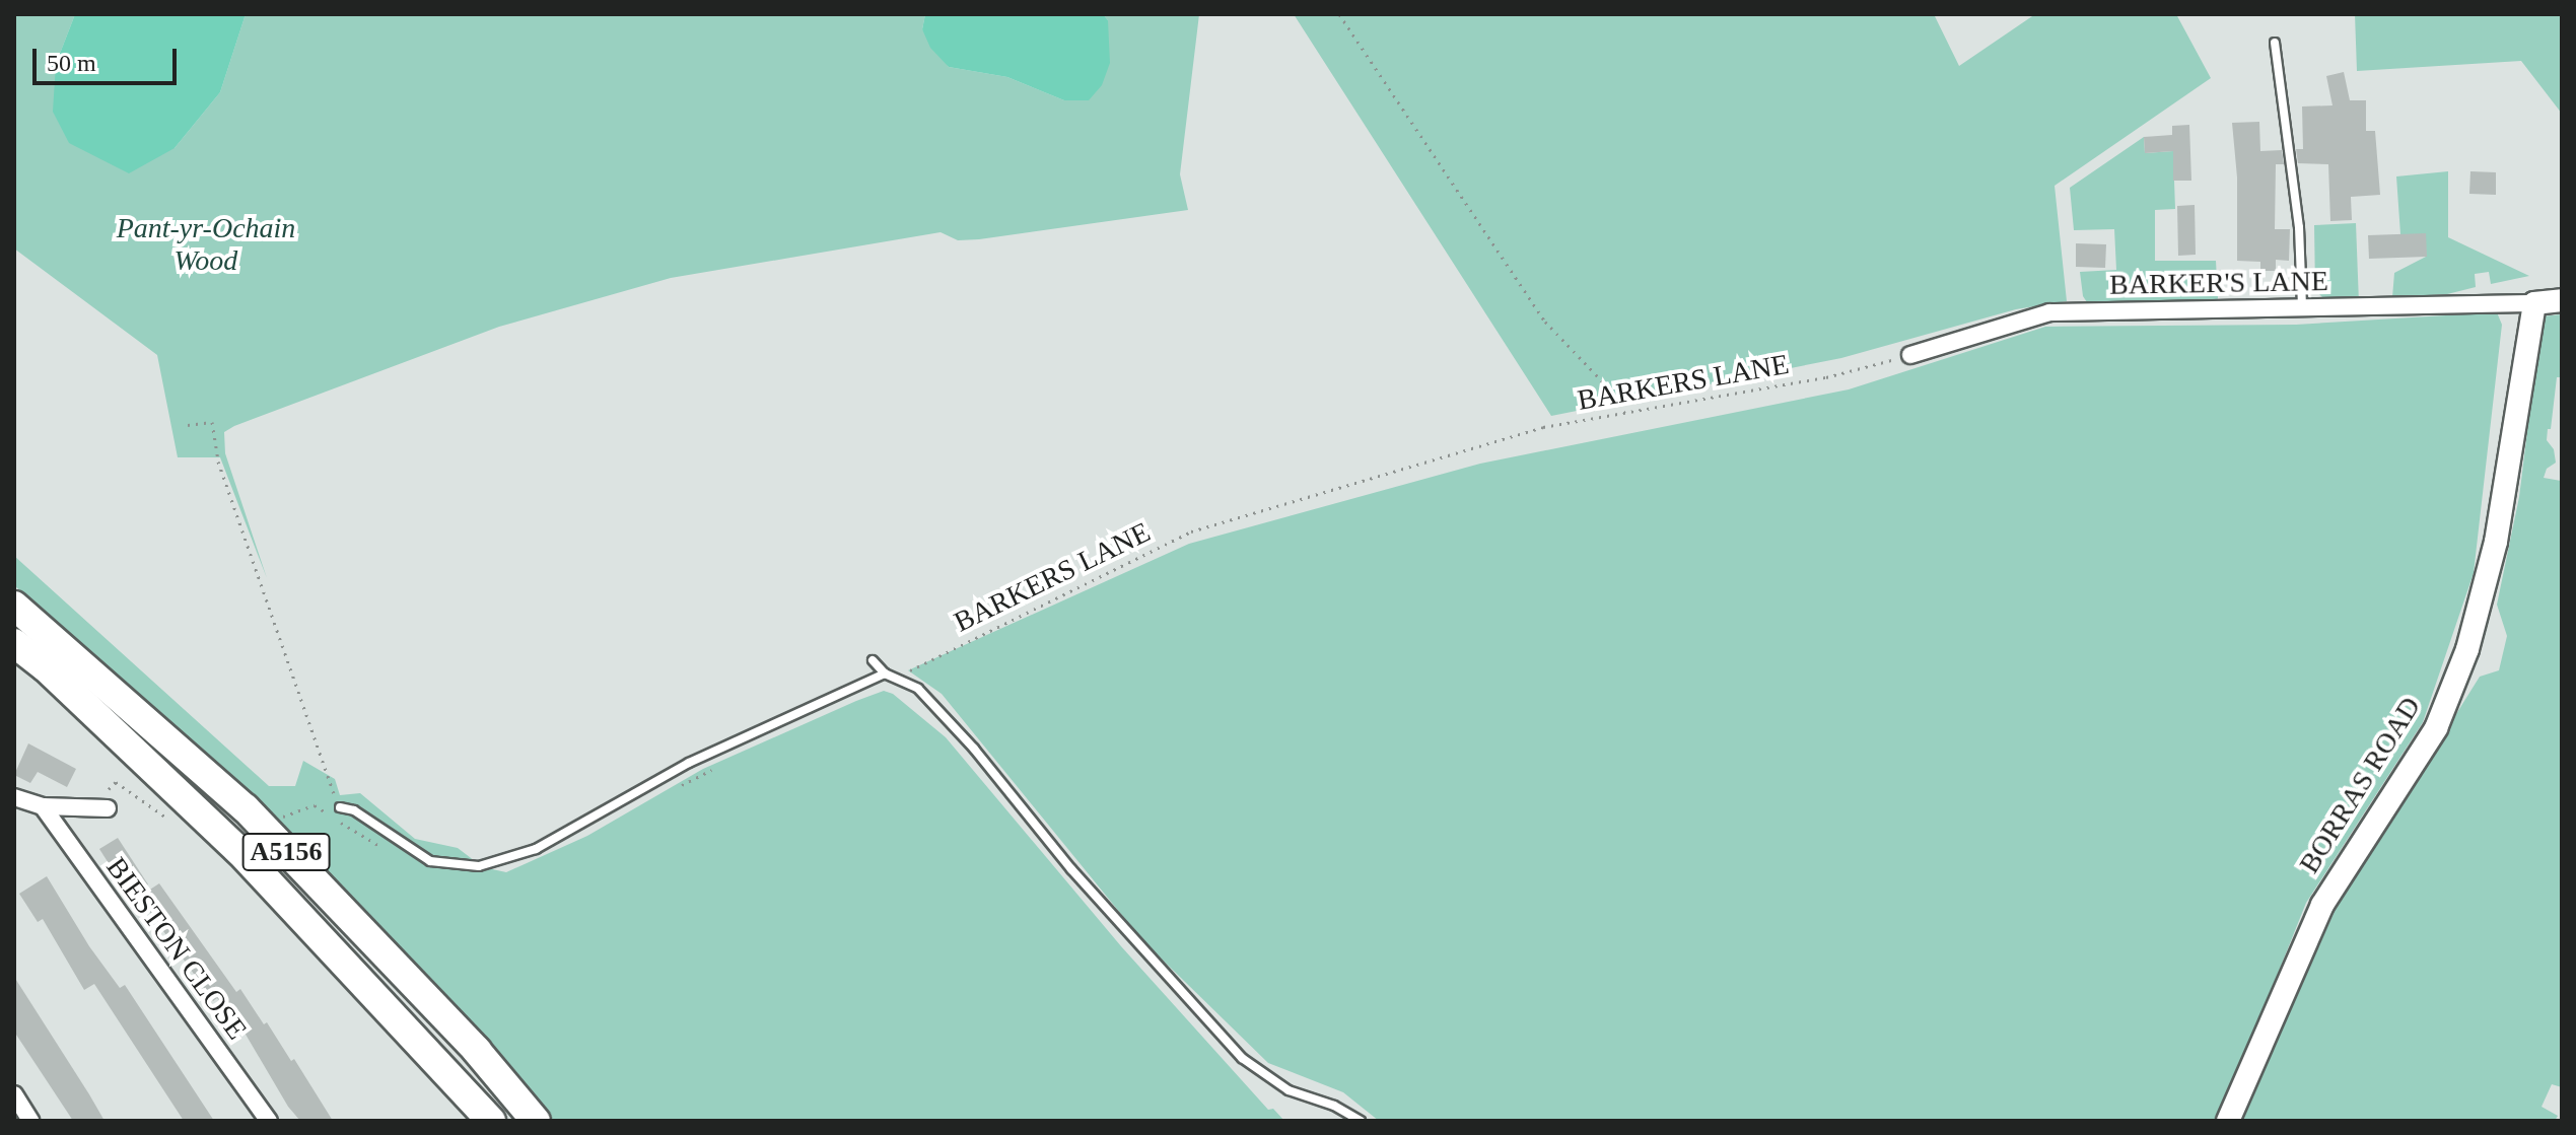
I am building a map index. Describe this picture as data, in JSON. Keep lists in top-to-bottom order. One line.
{"streets":{"highway":["A5156"],"street":["BARKER'S LANE","BORRAS ROAD","BIESTON CLOSE"],"path":["BARKERS LANE"]},"crossings":[["BARKER'S LANE","BARKERS LANE"],["BARKER'S LANE","BORRAS ROAD"]],"parks":["Pant-yr-Ochain Wood"],"scale_bar":"50 m"}
